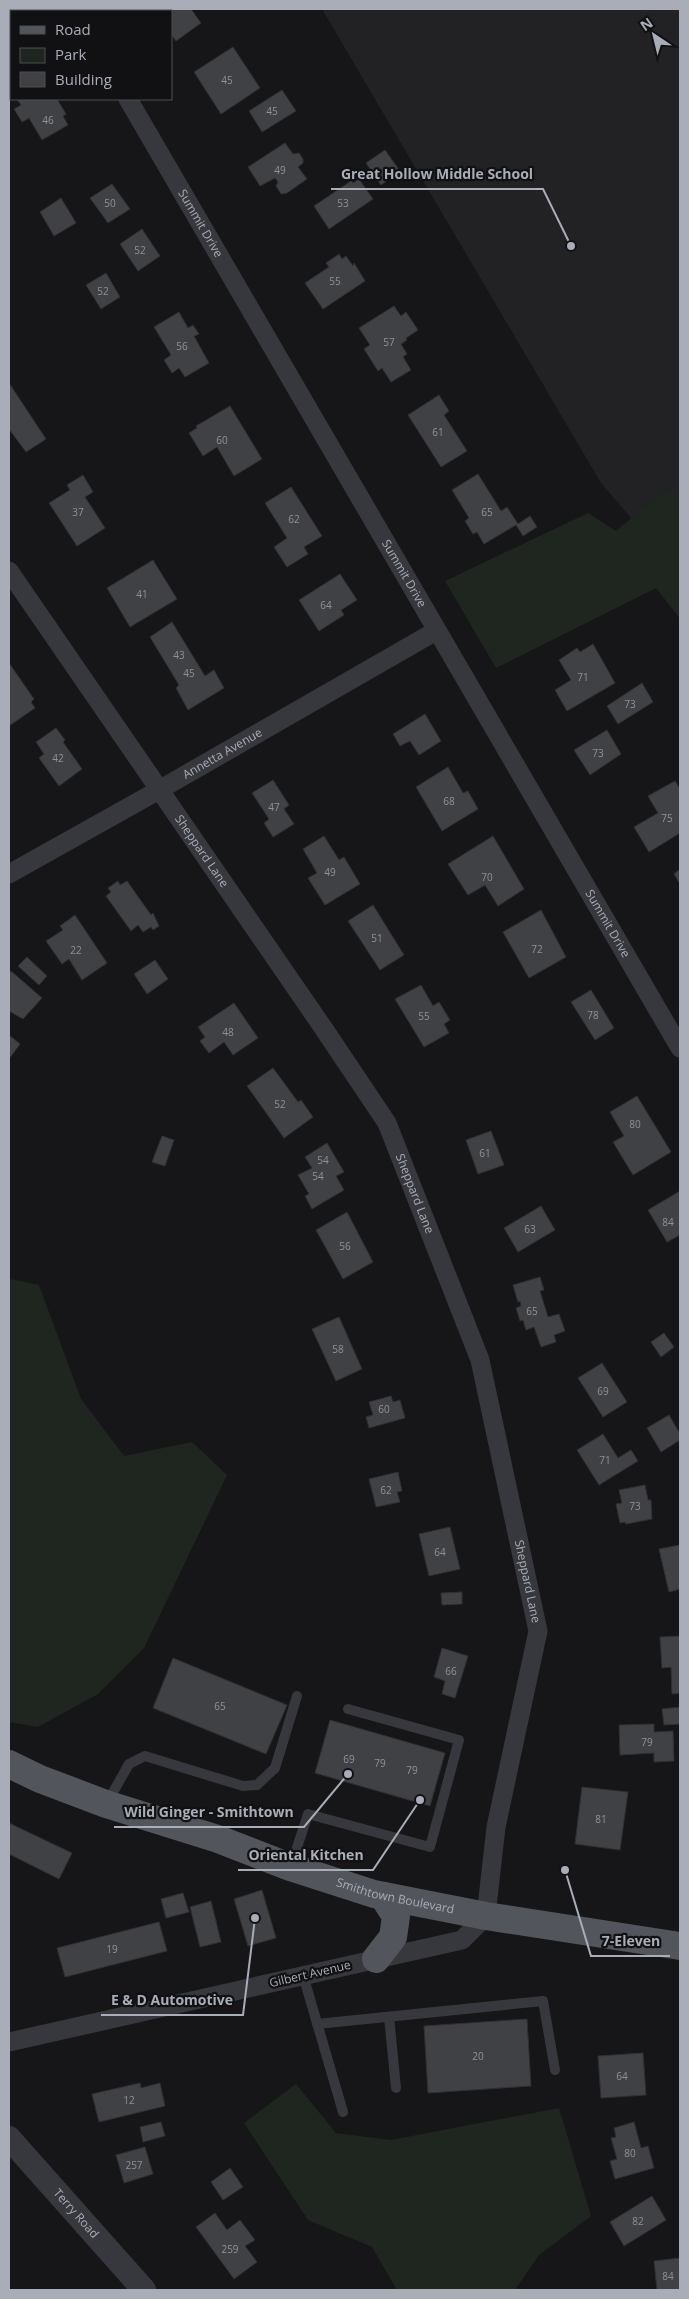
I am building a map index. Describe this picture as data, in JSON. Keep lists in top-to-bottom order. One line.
{"streets":{"main road":["Smithtown Boulevard"],"street":["Summit Drive","Annetta Avenue","Sheppard Lane","Gilbert Avenue","Terry Road"]},"crossings":[["Summit Drive","Annetta Avenue"],["Annetta Avenue","Sheppard Lane"],["Sheppard Lane","Smithtown Boulevard"],["Sheppard Lane","Gilbert Avenue"],["Smithtown Boulevard","Gilbert Avenue"]],"places":["Great Hollow Middle School","Wild Ginger - Smithtown","Oriental Kitchen","7-Eleven","E & D Automotive"],"house_numbers":["45","45","46","49","50","53","52","55","52","57","56","61","60","37","65","62","41","64","43","45","71","73","73","42","68","47","75","49","70","51","72","22","78","55","48","52","80","61","54","54","84","63","56","65","58","69","60","71","62","73","64","66","65","79","69","79","79","81","19","20","64","12","80","257","82","259","84"],"legend":["Road","Park","Building"],"north":"top left"}
